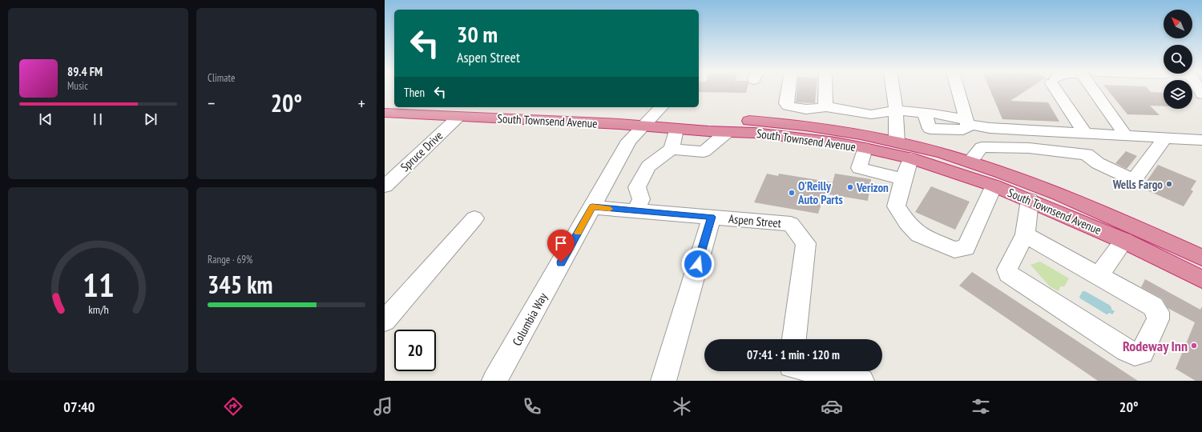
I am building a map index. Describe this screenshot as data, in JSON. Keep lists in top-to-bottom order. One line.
{"streets":{"highway":["South Townsend Avenue"],"street":["Spruce Drive","Aspen Street","Columbia Way"]},"crossings":[["South Townsend Avenue","Spruce Drive"],["South Townsend Avenue","Columbia Way"],["Aspen Street","Columbia Way"]],"places":["Wells Fargo","Verizon","O'Reilly Auto Parts","Rodeway Inn"],"north":"top left","page":{"tile":["Climate",["Range · 69%","345 km"]],"turn":["30 m","Aspen Street"],"song":["89.4 FM","Music"],"then":"Then","heat":["−","20°","+"],"limit":"20","trip":"07:41 · 1 min · 120 m","tabs":["07:40","20°"],"gauge":["11","km/h"]}}
